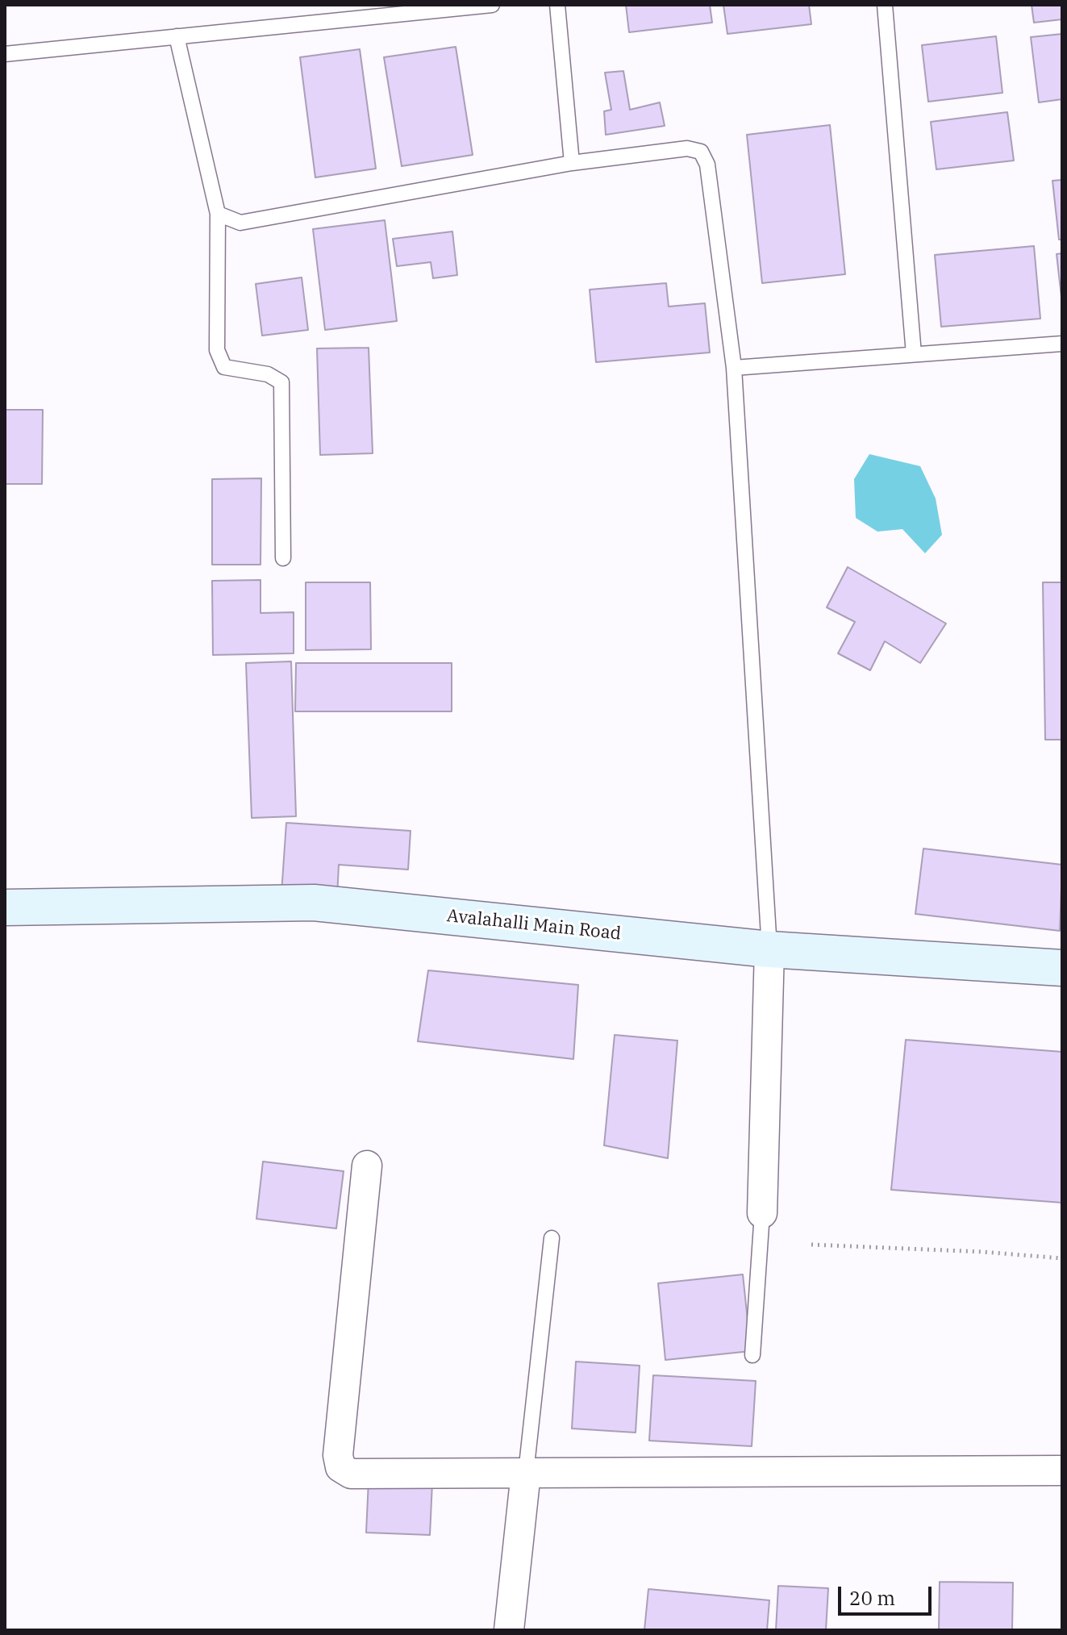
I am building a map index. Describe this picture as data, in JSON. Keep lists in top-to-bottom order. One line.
{"streets":{"main road":["Avalahalli Main Road"]},"scale_bar":"20 m"}
